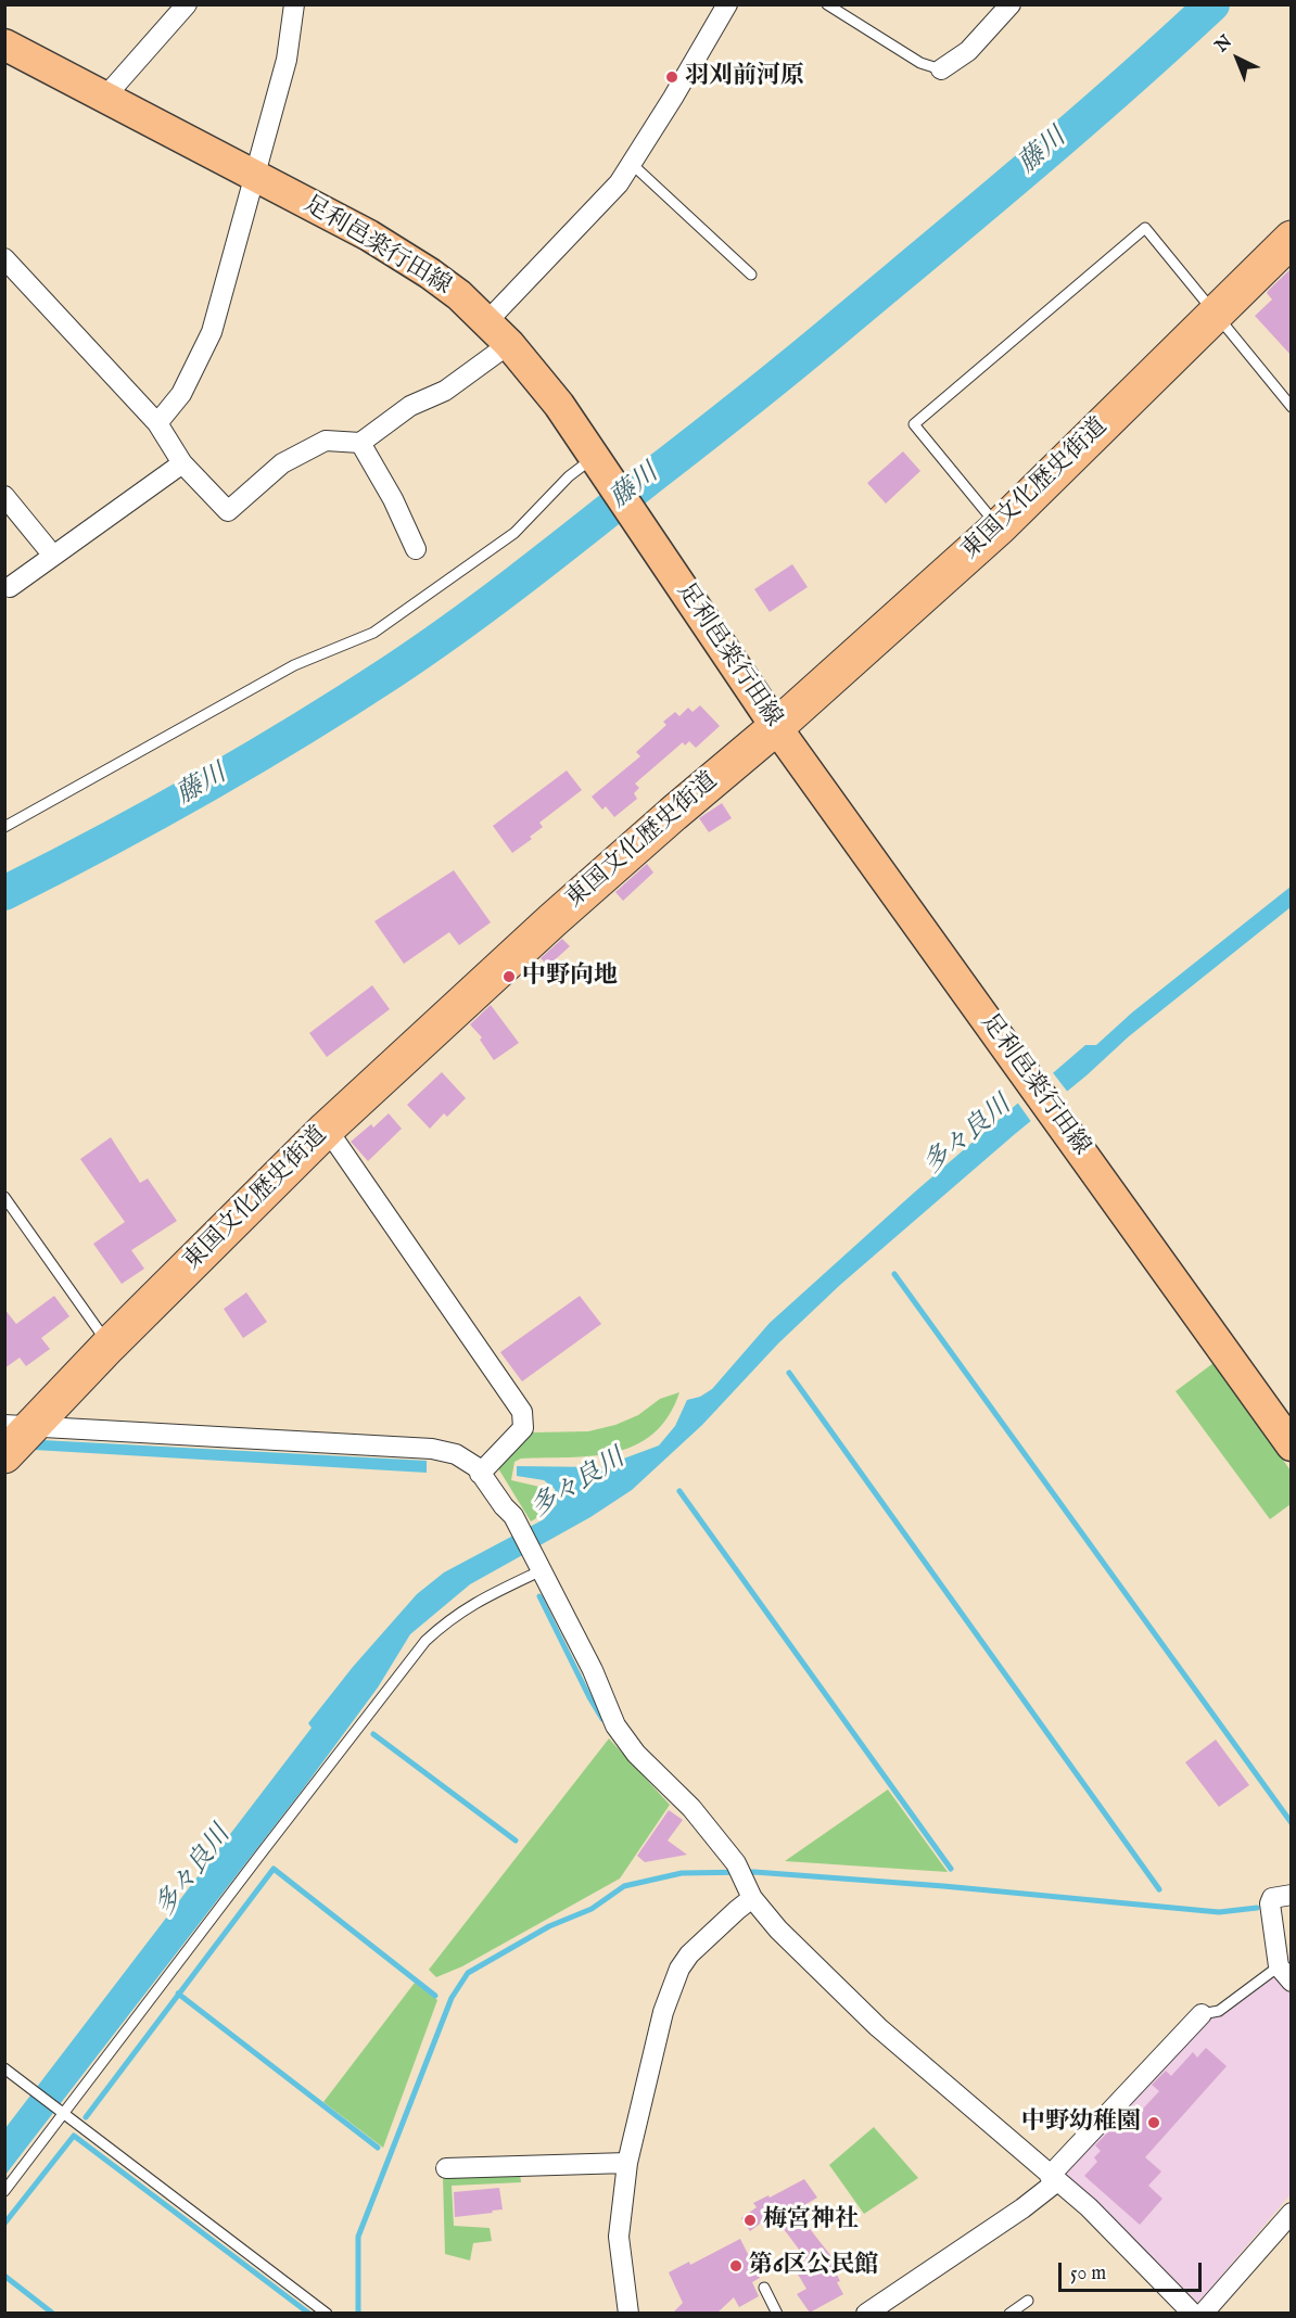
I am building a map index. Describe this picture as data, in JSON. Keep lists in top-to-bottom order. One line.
{"streets":{"highway":["東国文化歴史街道"],"main road":["足利邑楽行田線"]},"crossings":[["足利邑楽行田線","東国文化歴史街道"]],"water":["藤川","多々良川"],"places":["羽刈前河原","中野向地","中野幼稚園","梅宮神社","第6区公民館"],"scale_bar":"50 m","north":"top left"}
